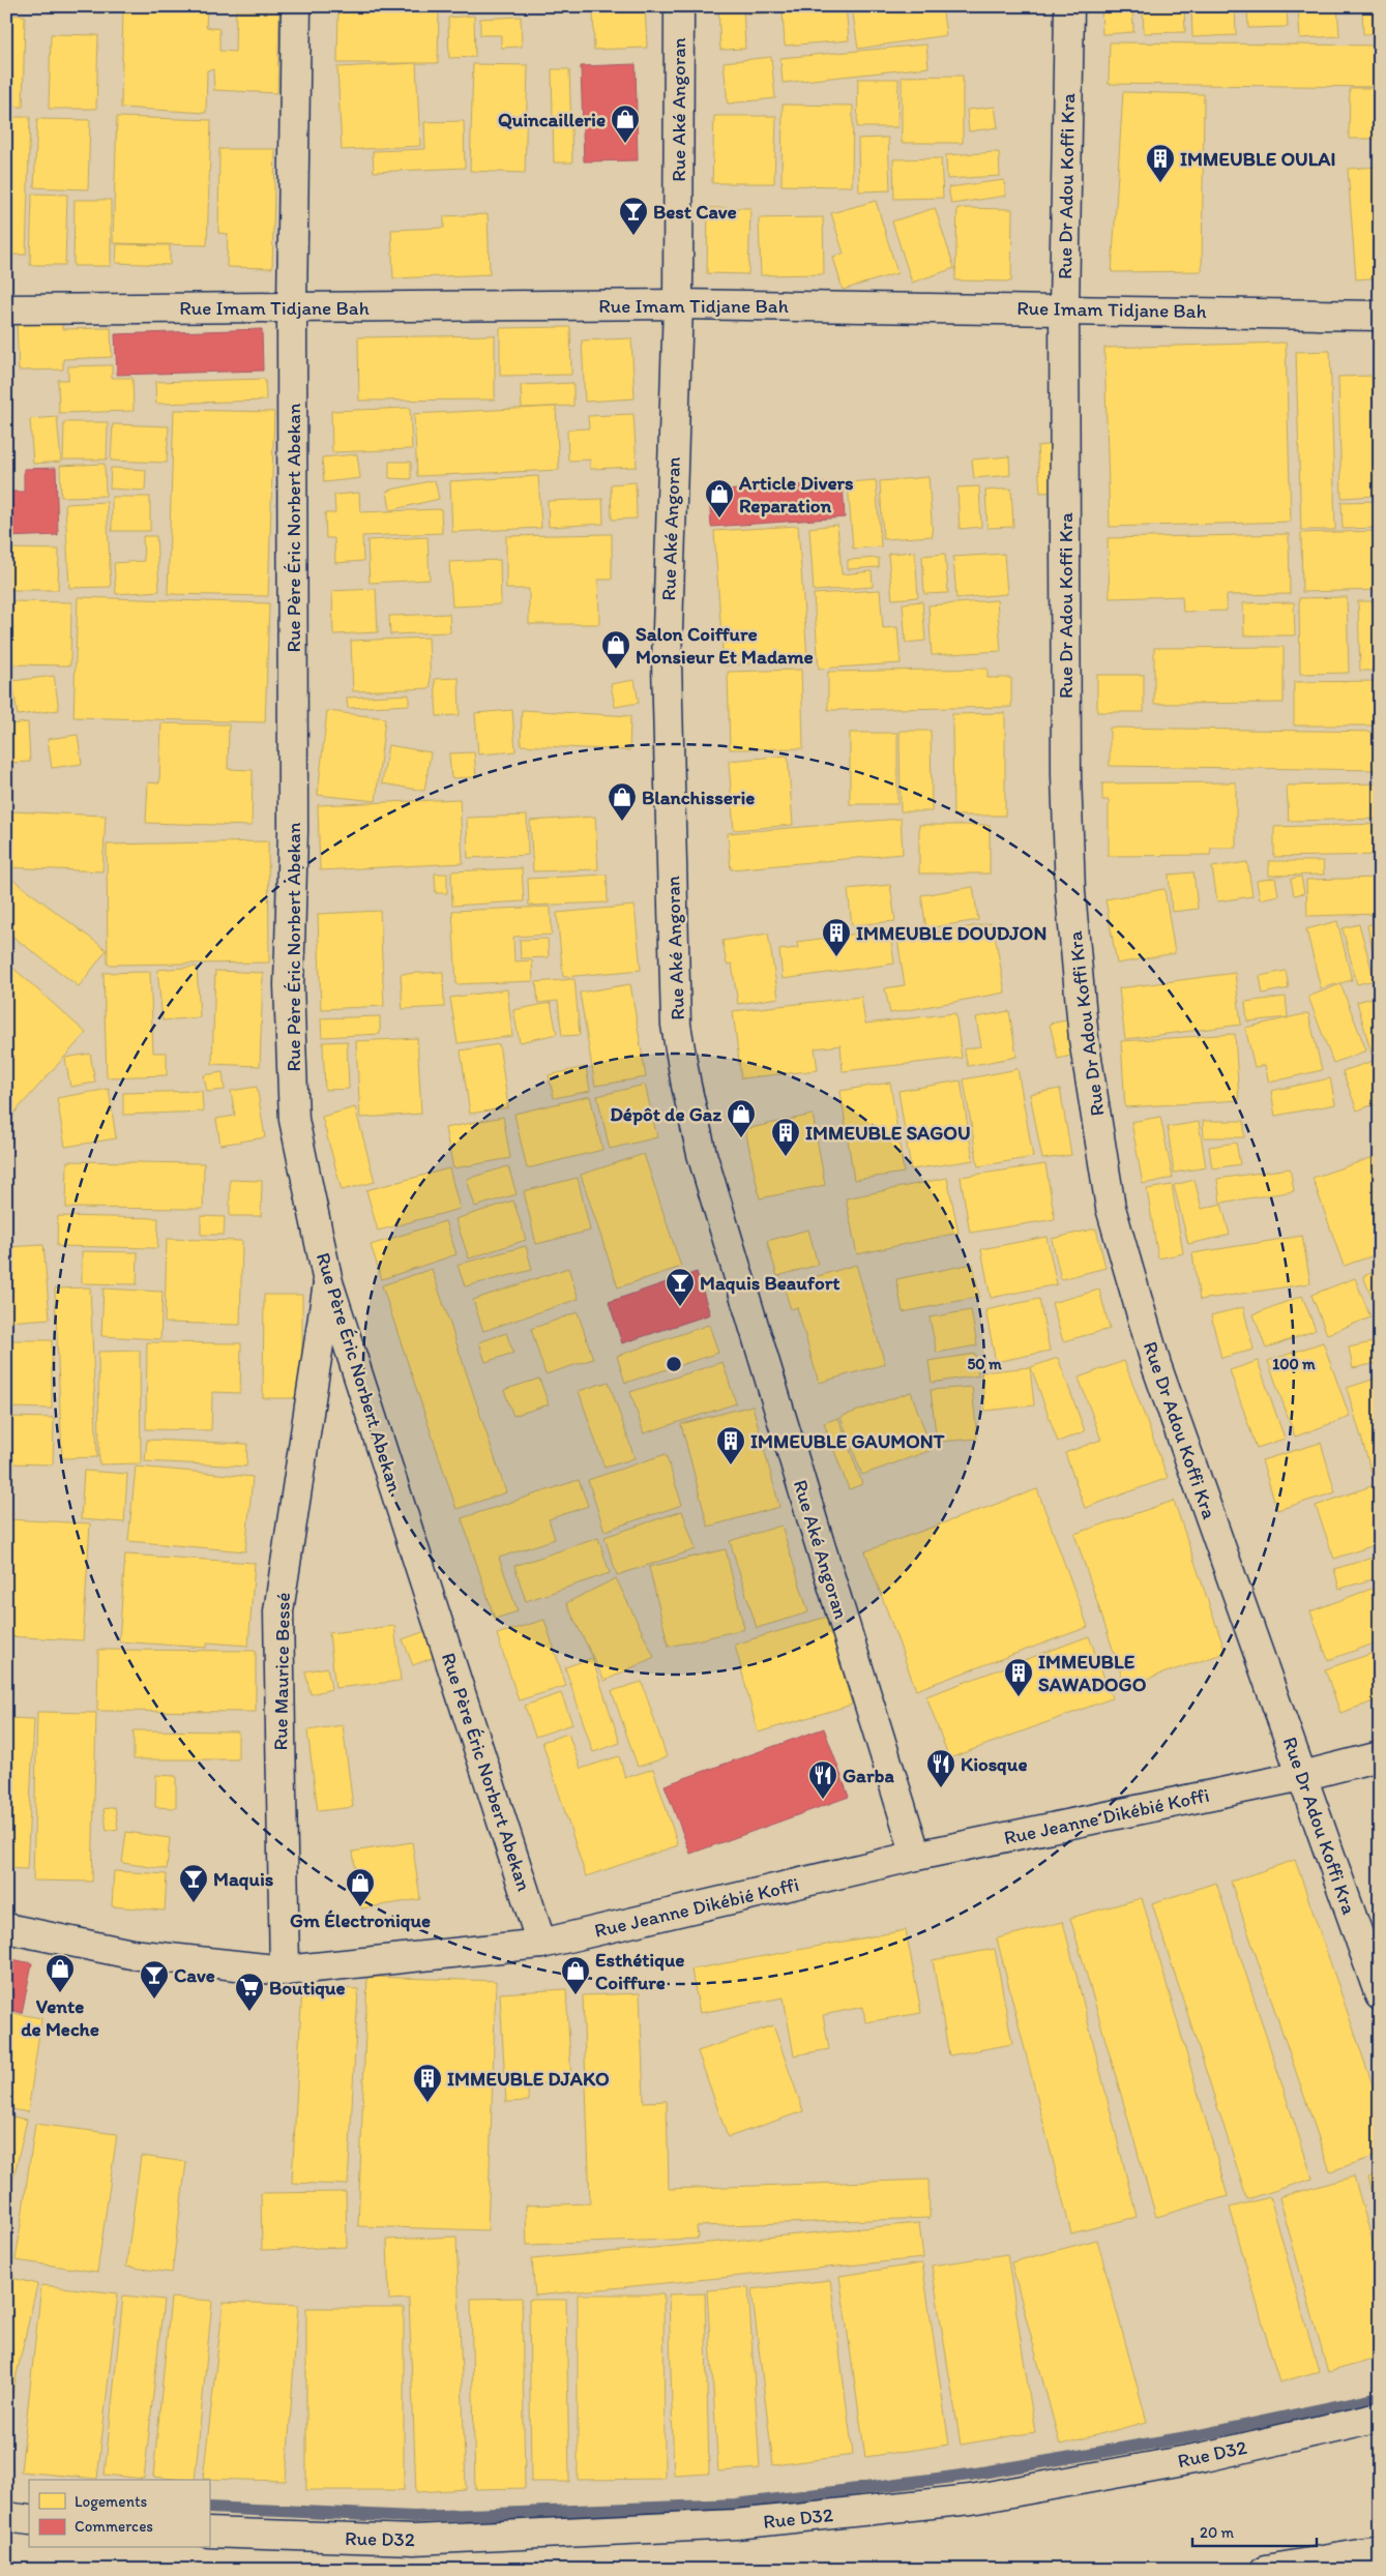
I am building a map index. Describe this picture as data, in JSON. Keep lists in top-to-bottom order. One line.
{"streets":{"street":["Rue Aké Angoran","Rue Dr Adou Koffi Kra","Rue Imam Tidjane Bah","Rue Père Éric Norbert Abekan","Rue Maurice Bessé","Rue Jeanne Dikébié Koffi","Rue D32"]},"crossings":[["Rue Aké Angoran","Rue Imam Tidjane Bah"],["Rue Aké Angoran","Rue Jeanne Dikébié Koffi"],["Rue Dr Adou Koffi Kra","Rue Imam Tidjane Bah"],["Rue Dr Adou Koffi Kra","Rue Jeanne Dikébié Koffi"],["Rue Imam Tidjane Bah","Rue Père Éric Norbert Abekan"],["Rue Père Éric Norbert Abekan","Rue Maurice Bessé"],["Rue Père Éric Norbert Abekan","Rue Jeanne Dikébié Koffi"],["Rue Maurice Bessé","Rue Jeanne Dikébié Koffi"]],"places":{"shop":["Quincaillerie","Article Divers Reparation","Salon Coiffure Monsieur Et Madame","Blanchisserie","Dépôt de Gaz","Gm Électronique","Vente de Meche","Esthétique Coiffure"],"building":["IMMEUBLE OULAI","IMMEUBLE DOUDJON","IMMEUBLE SAGOU","IMMEUBLE GAUMONT","IMMEUBLE SAWADOGO","IMMEUBLE DJAKO"],"bar":["Best Cave","Maquis Beaufort","Maquis","Cave"],"restaurant":["Kiosque","Garba"],"supermarket":["Boutique"]},"legend":["Logements","Commerces"],"scale_bar":"20 m","rings":["50 m","100 m"]}
